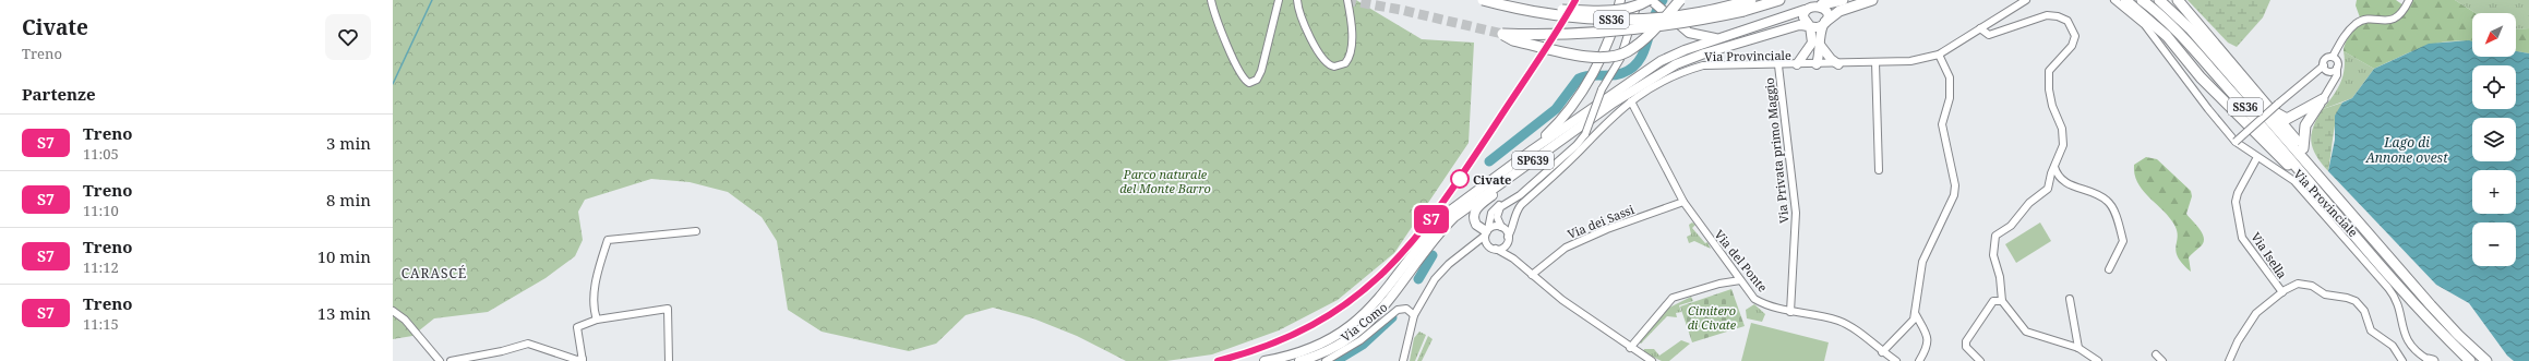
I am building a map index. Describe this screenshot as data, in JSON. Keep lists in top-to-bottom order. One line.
{"streets":{"highway":["SS36"],"main road":["SP639"],"street":["Via Provinciale","Via Privata primo Maggio","Via dei Sassi","Via Isella","Via del Ponte","Via Como"]},"crossings":[["Via Provinciale","Via Privata primo Maggio"],["Via Provinciale","Via Isella"],["Via Provinciale","Via del Ponte"],["Via Privata primo Maggio","Via del Ponte"],["Via dei Sassi","Via del Ponte"]],"districts":["CARASCÉ"],"water":["Lago di Annone ovest"],"parks":["Parco naturale del Monte Barro","Cimitero di Civate"],"places":["Civate"],"north":"bottom left","page":{"heading":[["Civate","Treno"],"Partenze"],"on_map":"S7","map_buttons":["+","−"],"list":[{"mark":"S7","name":"Treno","note":"11:05","value":"3 min"},{"mark":"S7","name":"Treno","note":"11:10","value":"8 min"},{"mark":"S7","name":"Treno","note":"11:12","value":"10 min"},{"mark":"S7","name":"Treno","note":"11:15","value":"13 min"}]}}
